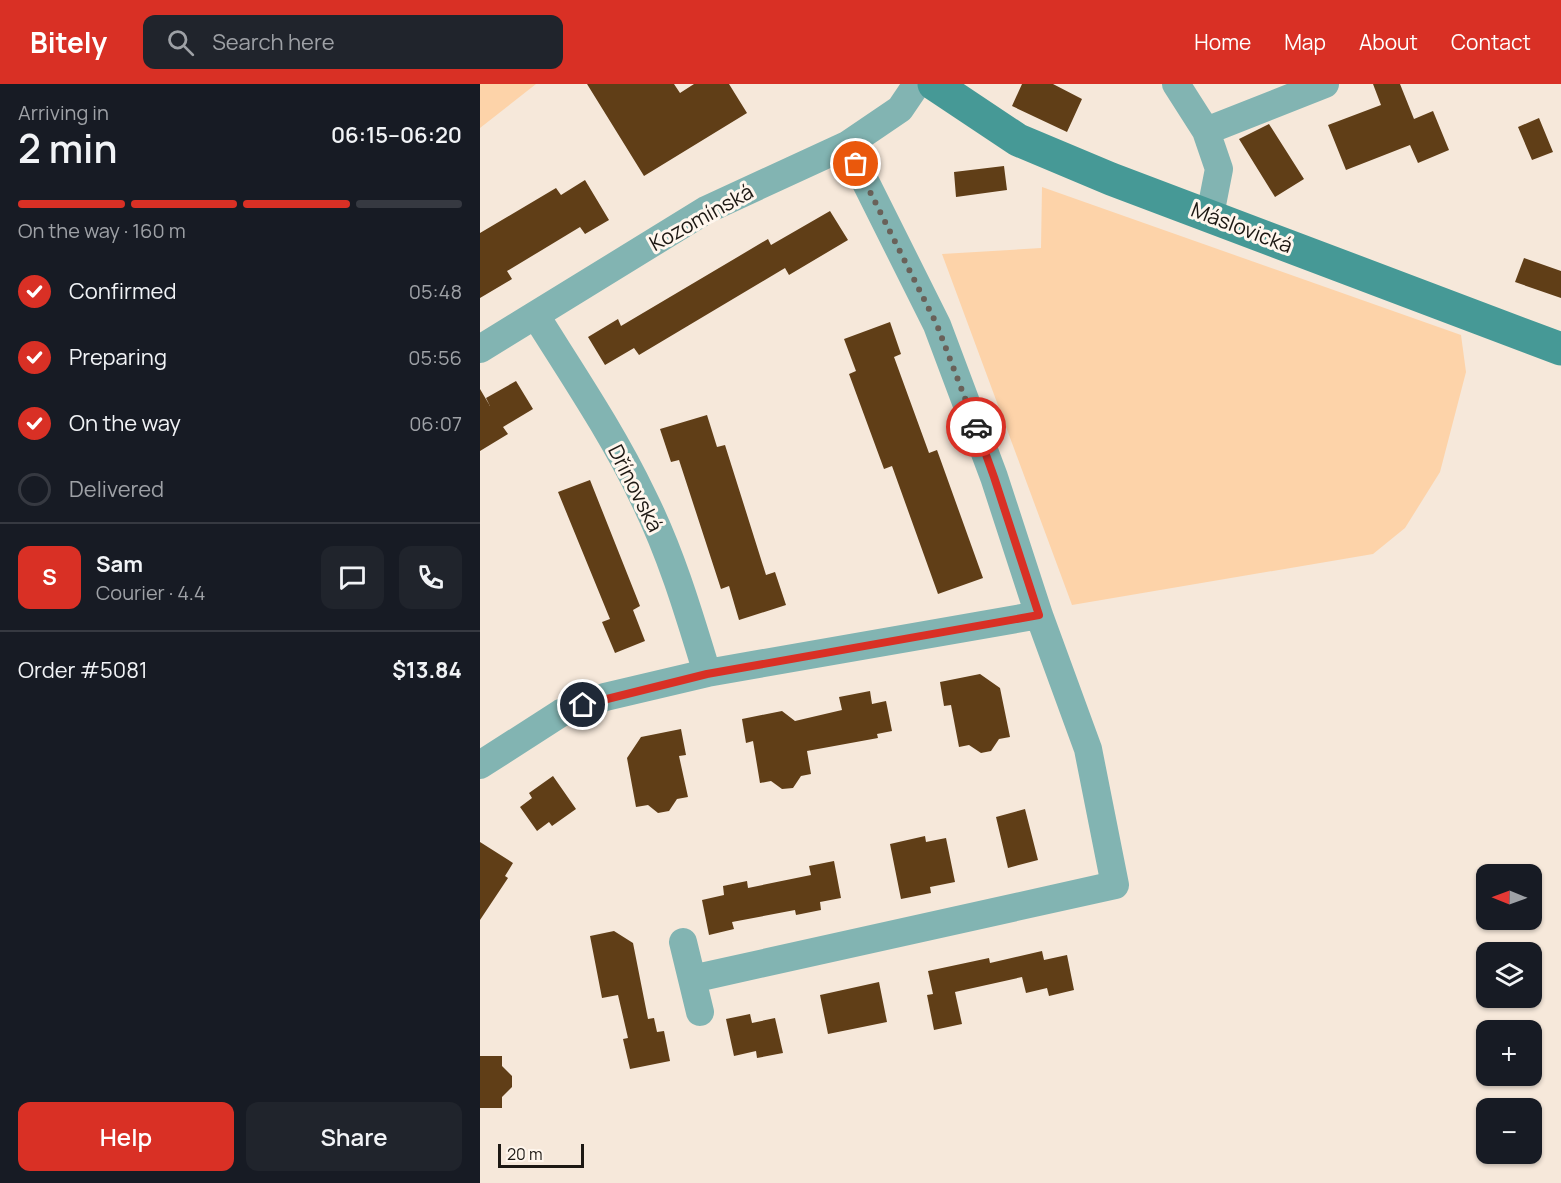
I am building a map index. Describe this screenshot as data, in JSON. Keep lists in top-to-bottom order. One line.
{"streets":{"street":["Kozomínská","Máslovická","Dřínovská"]},"crossings":[["Kozomínská","Dřínovská"]],"scale_bar":"20 m","north":"left","page":{"header":"Bitely","search":"Search here","nav":["Home","Map","About","Contact"],"heading":["2 min","Arriving in","06:15–06:20"],"panel":["Sam","Courier · 4.4","Order #5081","$13.84"],"bar":"On the way · 160 m","list":[["Confirmed","05:48"],["Preparing","05:56"],["On the way","06:07"],"Delivered"],"round":"S","map_buttons":["+","−"],"buttons":["Help","Share"],"scale":"20 m"}}
